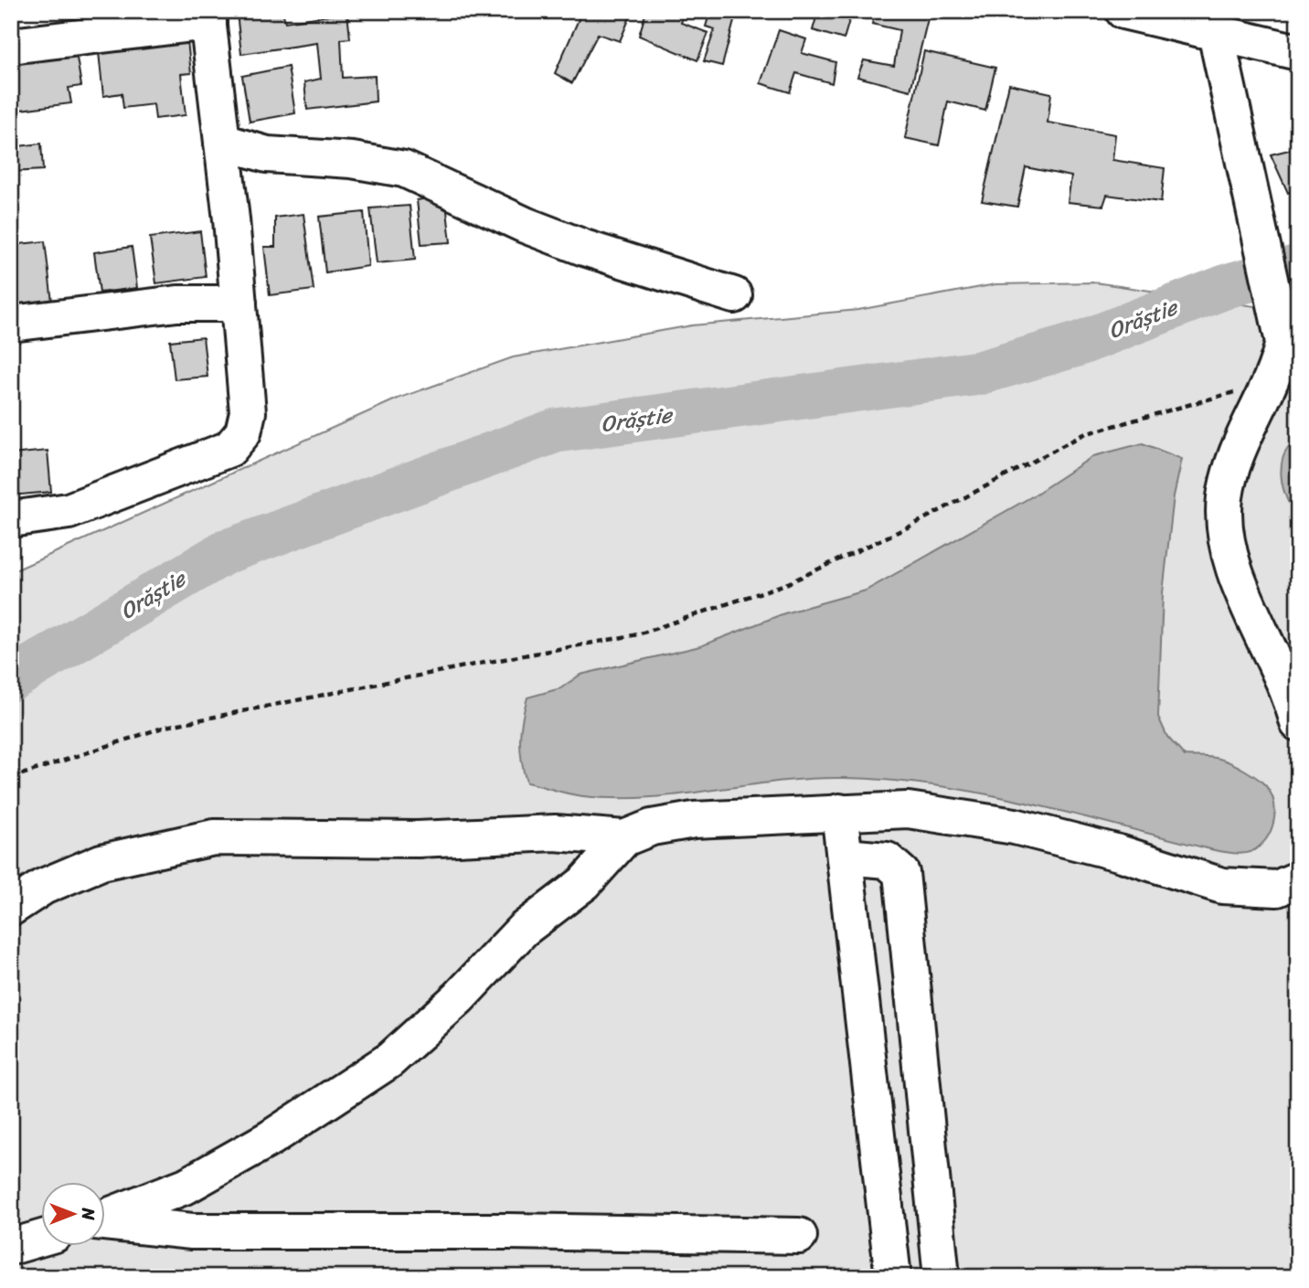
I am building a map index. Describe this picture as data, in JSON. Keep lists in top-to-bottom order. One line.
{"water":["Orăștie"],"north":"right"}
